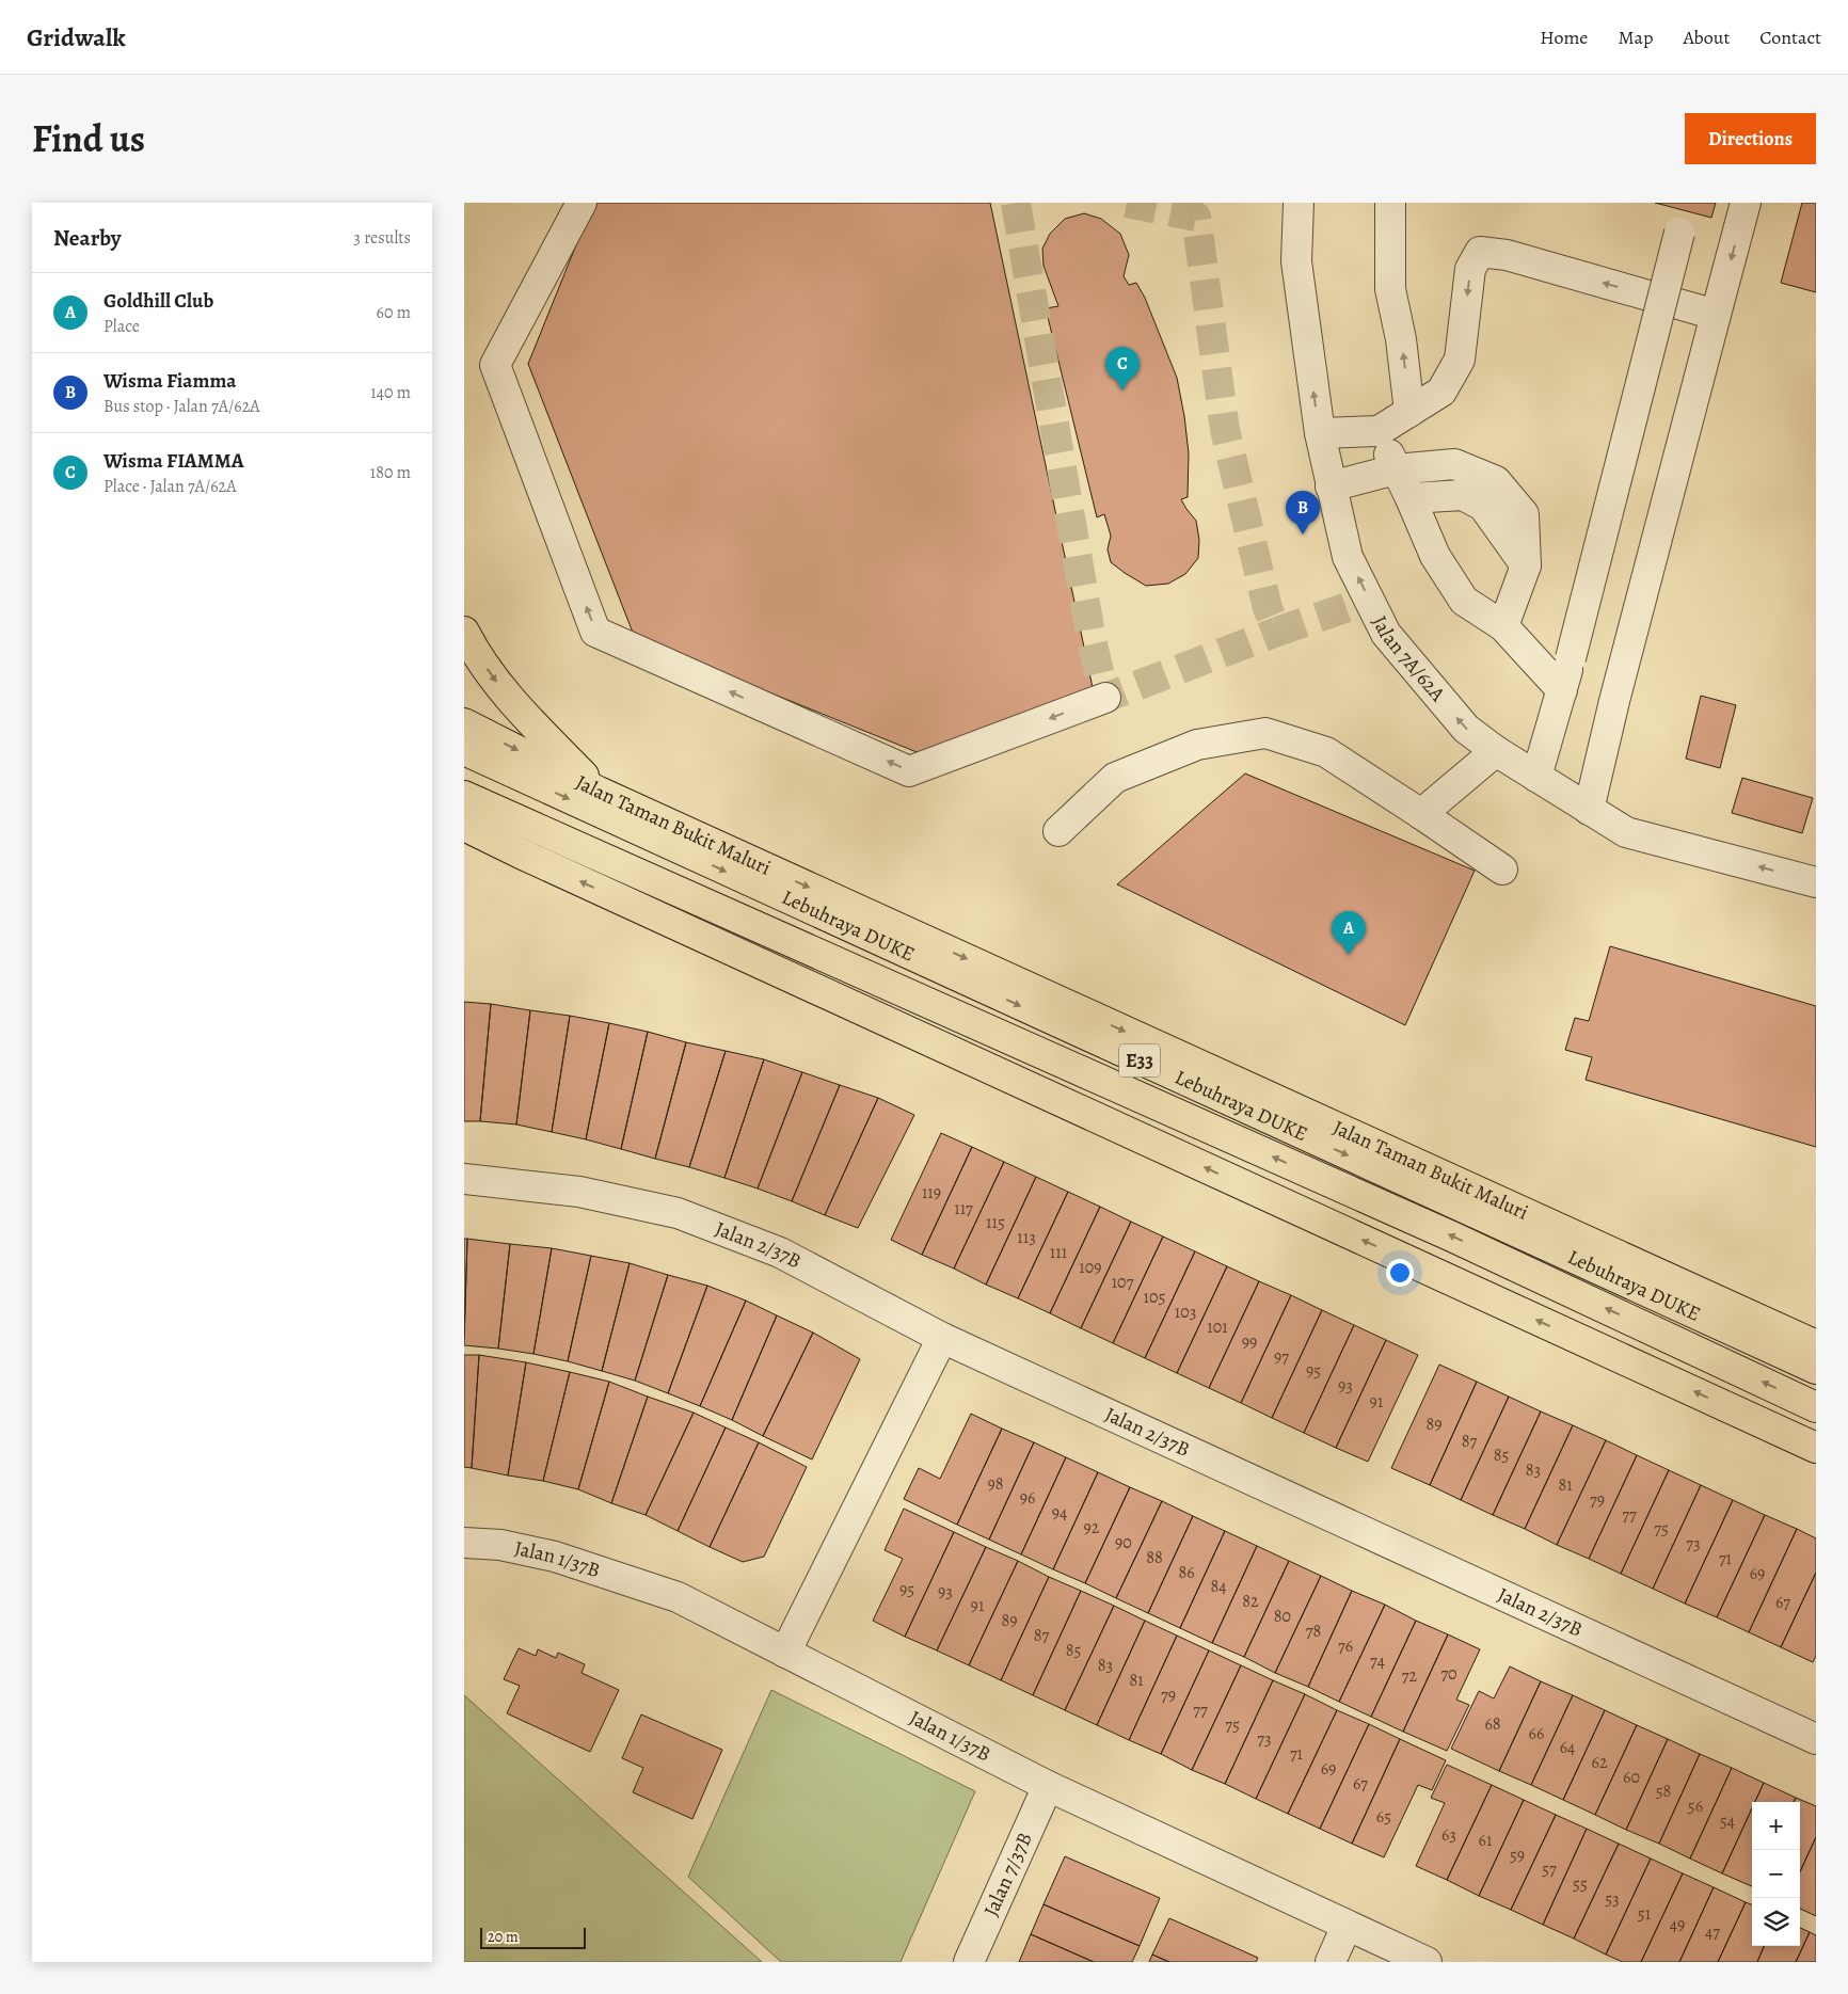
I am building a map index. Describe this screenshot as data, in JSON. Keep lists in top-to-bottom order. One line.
{"streets":{"main road":["Jalan Taman Bukit Maluri","Lebuhraya DUKE","E33"],"street":["Jalan 7A/62A","Jalan 2/37B","Jalan 1/37B","Jalan 7/37B"]},"crossings":[["Jalan 1/37B","Jalan 7/37B"]],"house_numbers":["119","117","115","113","111","109","107","105","103","101","99","97","95","93","91","89","87","85","83","98","81","96","79","94","77","92","75","90","73","88","71","86","69","84","95","93","82","67","91","80","89","78","87","76","85","74","83","70","72","81","79","77","68","75","66","73","64","71","62","69","60","67","58","56","65","54","63","61","59","57","55","53","51","49","47"],"scale_bar":"20 m","page":{"header":"Gridwalk","nav":["Home","Map","About","Contact"],"title":"Find us","buttons":"Directions","heading":["Nearby","3 results"],"list":[{"mark":"A","name":"Goldhill Club","note":"Place","value":"60 m"},{"mark":"B","name":"Wisma Fiamma","note":"Bus stop · Jalan 7A/62A","value":"140 m"},{"mark":"C","name":"Wisma FIAMMA","note":"Place · Jalan 7A/62A","value":"180 m"}],"pins":["C","B","A"],"map_buttons":["+","−"],"scale":"20 m"}}
